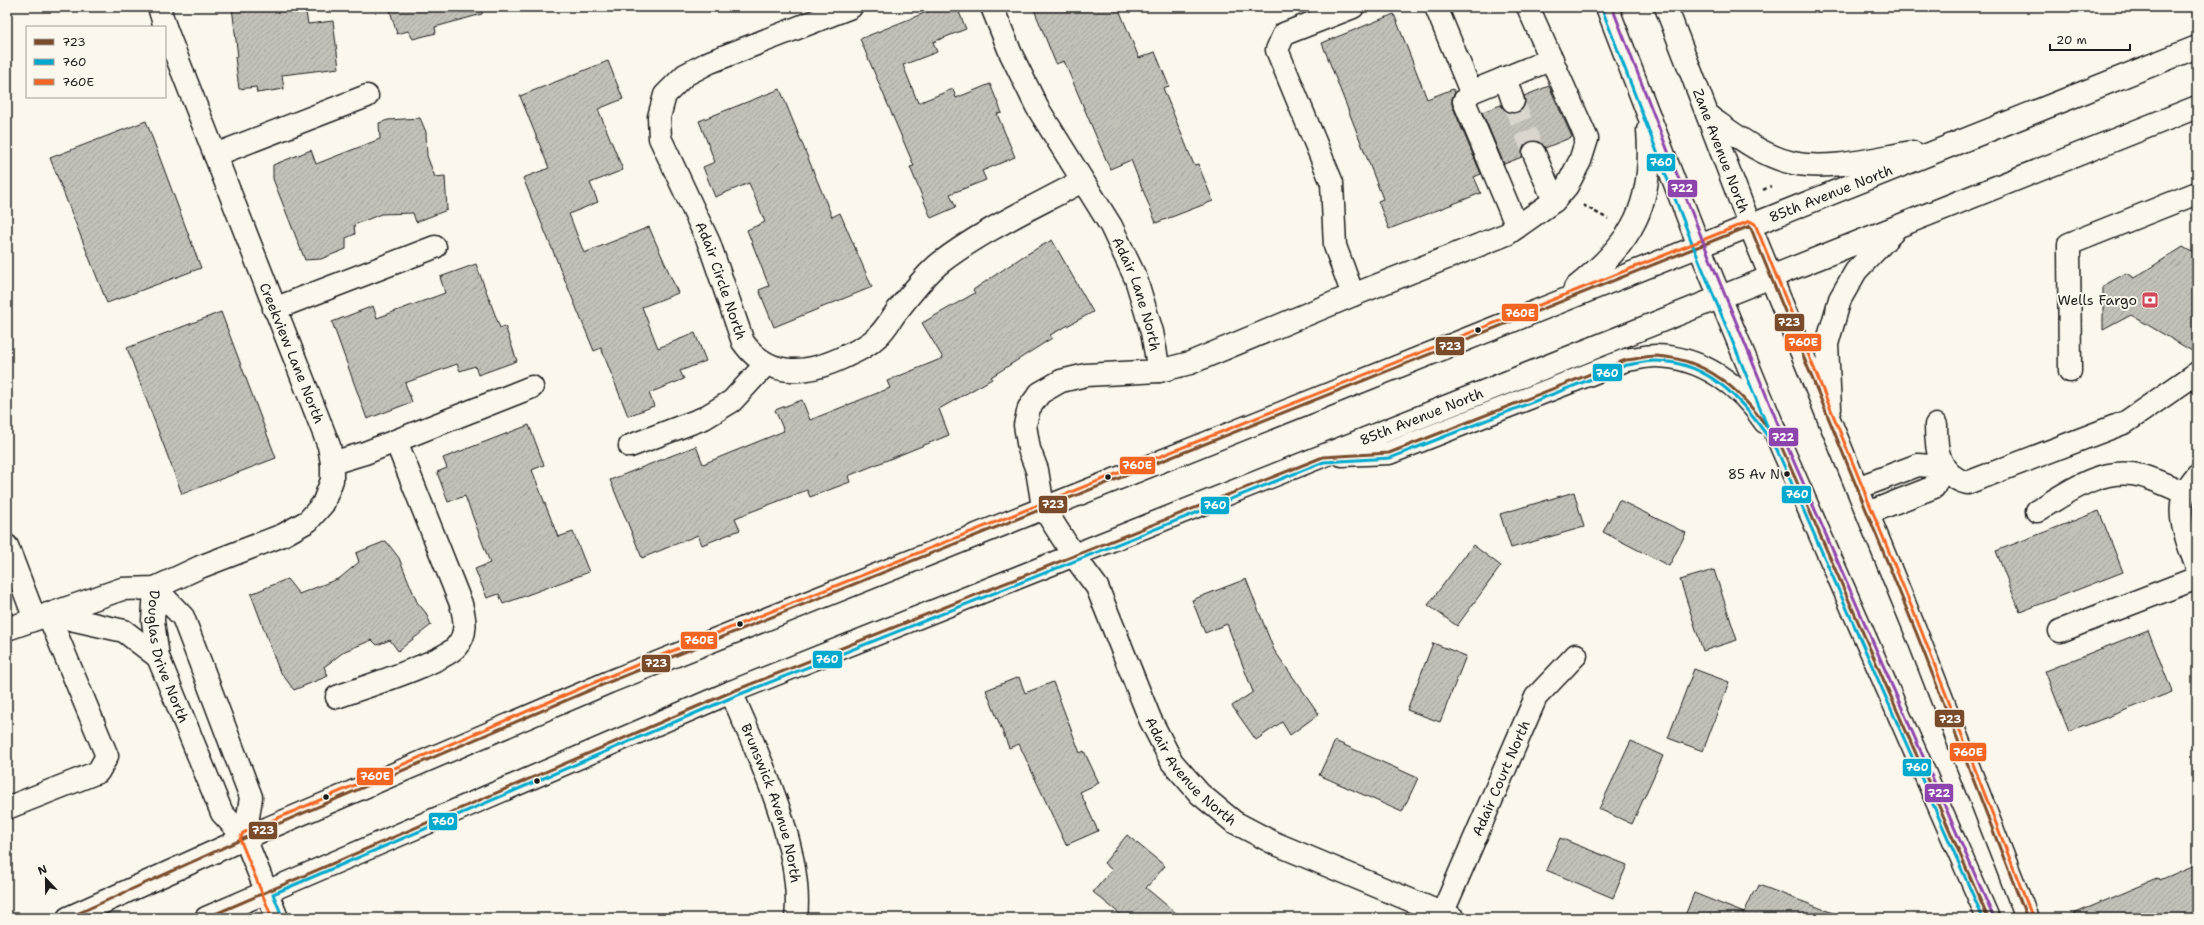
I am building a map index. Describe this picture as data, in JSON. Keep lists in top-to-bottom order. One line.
{"streets":{"main road":["Zane Avenue North","85th Avenue North","Adair Circle North","Adair Lane North","Creekview Lane North","Douglas Drive North","Adair Avenue North","Adair Court North","Brunswick Avenue North"]},"crossings":[["Zane Avenue North","85th Avenue North"],["85th Avenue North","Adair Lane North"],["85th Avenue North","Douglas Drive North"],["85th Avenue North","Adair Avenue North"],["85th Avenue North","Brunswick Avenue North"],["Adair Circle North","Adair Lane North"],["Adair Lane North","Adair Avenue North"],["Creekview Lane North","Douglas Drive North"],["Adair Avenue North","Adair Court North"]],"places":{"bank":["Wells Fargo"],"other":["85 Av N"]},"lines":["transit line 722","transit line 760","transit line 760E","transit line 723"],"legend":["723","760","760E"],"scale_bar":"20 m","north":"top"}
